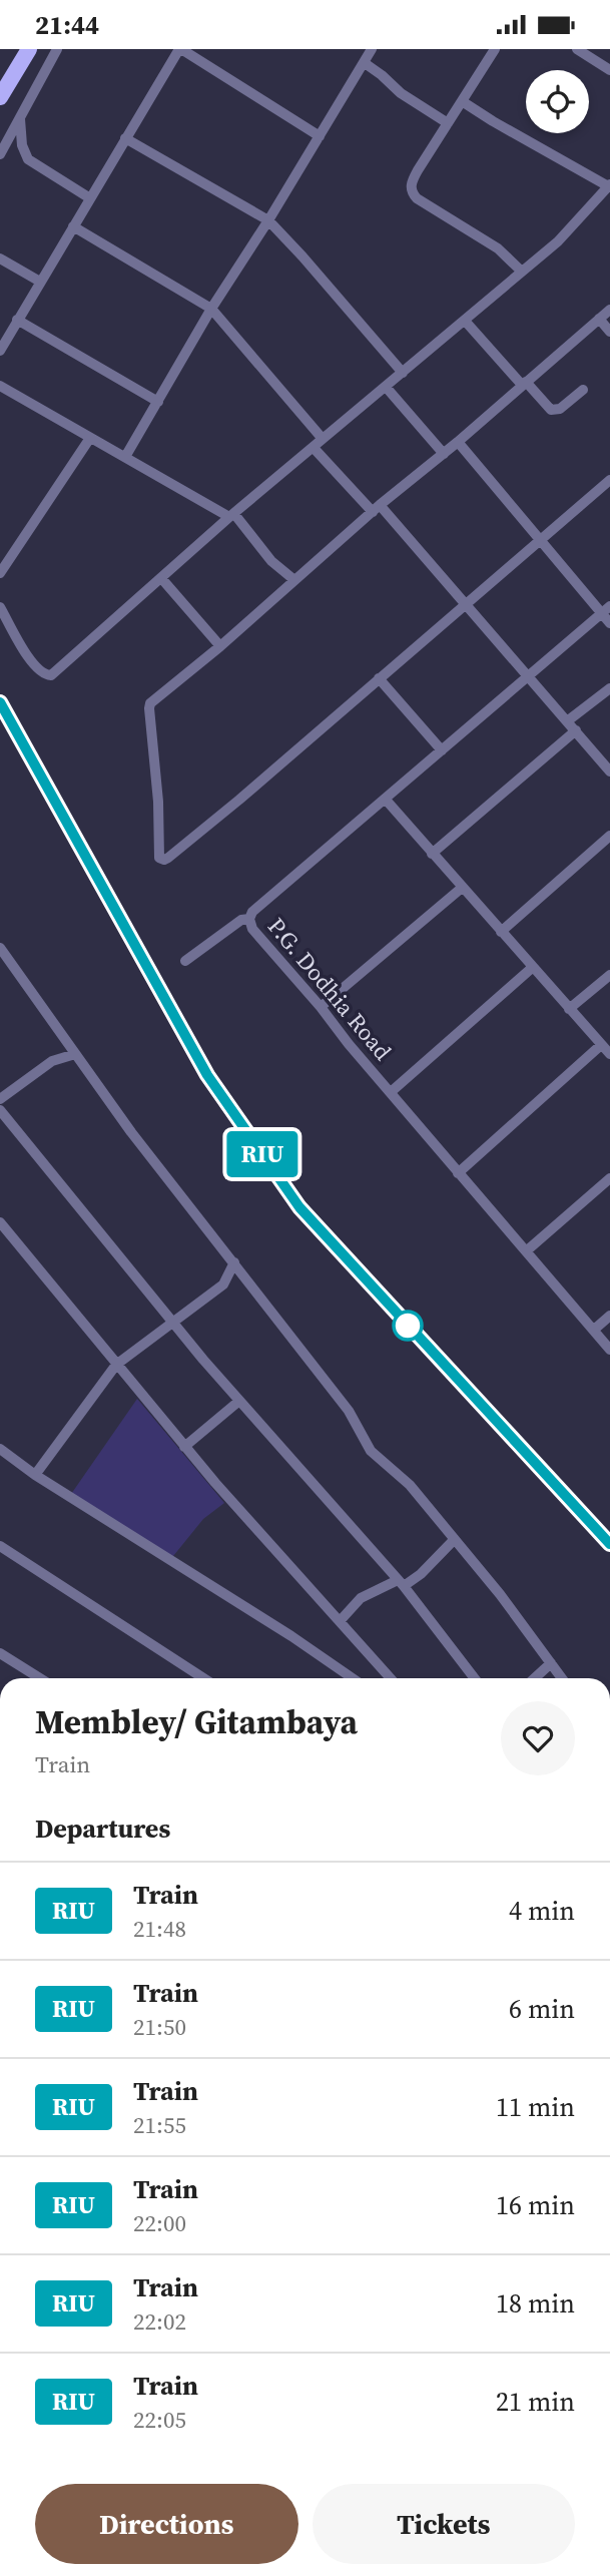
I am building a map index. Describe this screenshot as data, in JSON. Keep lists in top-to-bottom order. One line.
{"streets":{"street":["P.G. Dodhia Road"]},"page":{"status":"21:44","on_map":"RIU","heading":[["Membley/ Gitambaya","Train"],"Departures"],"list":[{"mark":"RIU","name":"Train","note":"21:48","value":"4 min"},{"mark":"RIU","name":"Train","note":"21:50","value":"6 min"},{"mark":"RIU","name":"Train","note":"21:55","value":"11 min"},{"mark":"RIU","name":"Train","note":"22:00","value":"16 min"},{"mark":"RIU","name":"Train","note":"22:02","value":"18 min"},{"mark":"RIU","name":"Train","note":"22:05","value":"21 min"}],"buttons":["Directions","Tickets"]}}
